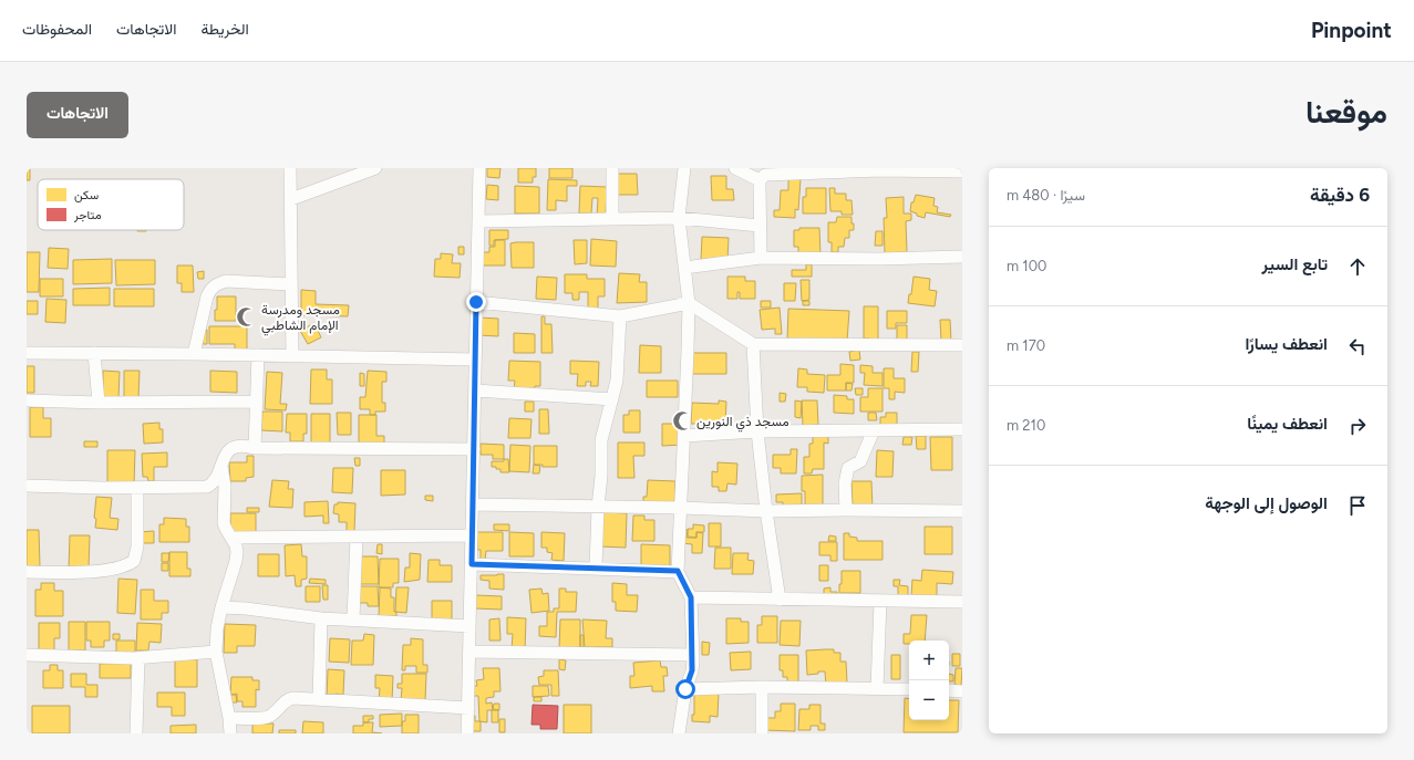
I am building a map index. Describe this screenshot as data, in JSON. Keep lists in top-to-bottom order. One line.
{"places":{"mosque":["مسجد ومدرسة الإمام الشاطبي","مسجد ذي النورين"]},"legend":["سكن","متاجر"],"page":{"header":"Pinpoint","nav":["الخريطة","الاتجاهات","المحفوظات"],"title":"موقعنا","buttons":"الاتجاهات","heading":["6 دقيقة","سيرًا · 480 m"],"list":[["تابع السير","100 m"],["انعطف يسارًا","170 m"],["انعطف يمينًا","210 m"],"الوصول إلى الوجهة"],"map_buttons":["+","−"]}}
